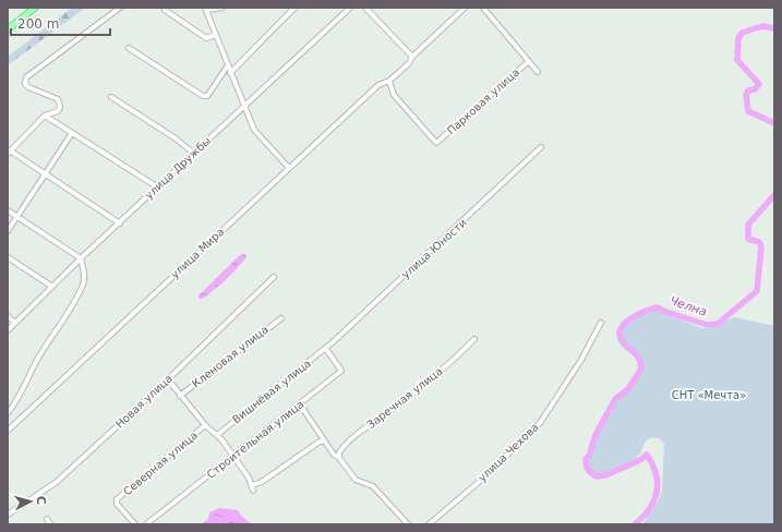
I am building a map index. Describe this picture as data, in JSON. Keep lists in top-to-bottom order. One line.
{"streets":{"street":["Парковая улица","улица Дружбы","улица Юности","улица Мира","Кленовая улица","Вишнёвая улица","Заречная улица","Новая улица","Строительная улица","улица Чехова","Северная улица"]},"crossings":[["Парковая улица","улица Мира"],["улица Юности","Вишнёвая улица"],["улица Юности","Строительная улица"],["Вишнёвая улица","Строительная улица"]],"water":["Челна"],"parks":["СНТ «Мечта»"],"scale_bar":"200 m","north":"right"}
